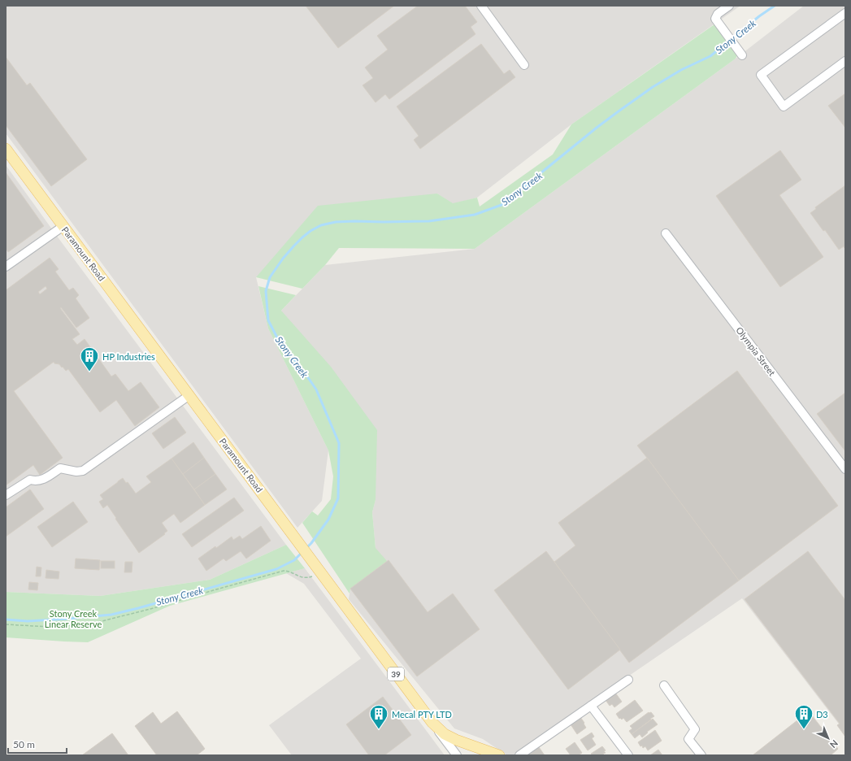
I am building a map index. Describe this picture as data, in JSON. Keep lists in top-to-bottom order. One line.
{"streets":{"main road":["Paramount Road","39"],"street":["Olympia Street"]},"water":["Stony Creek"],"parks":["Stony Creek Linear Reserve"],"places":{"building":["HP Industries","Mecal PTY LTD","D3"]},"scale_bar":"50 m","north":"bottom right"}
